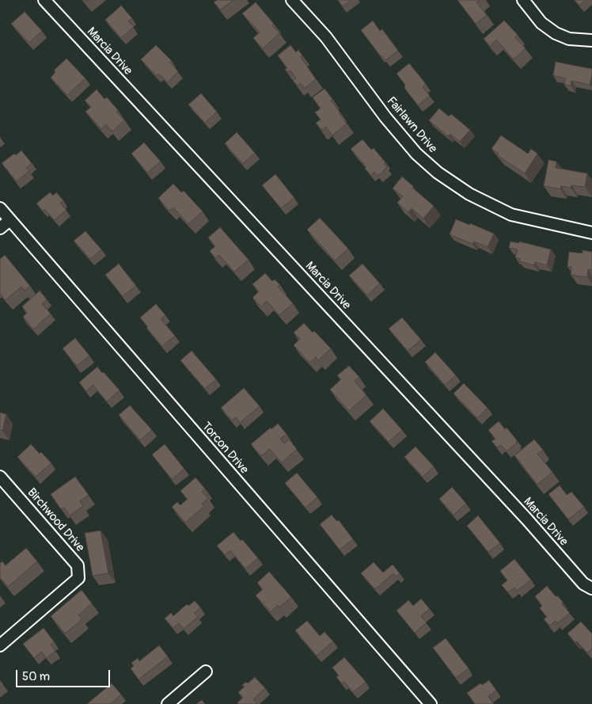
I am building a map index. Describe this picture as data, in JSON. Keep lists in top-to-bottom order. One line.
{"streets":{"street":["Marcia Drive","Fairlawn Drive","Torcon Drive","Birchwood Drive"]},"scale_bar":"50 m"}
